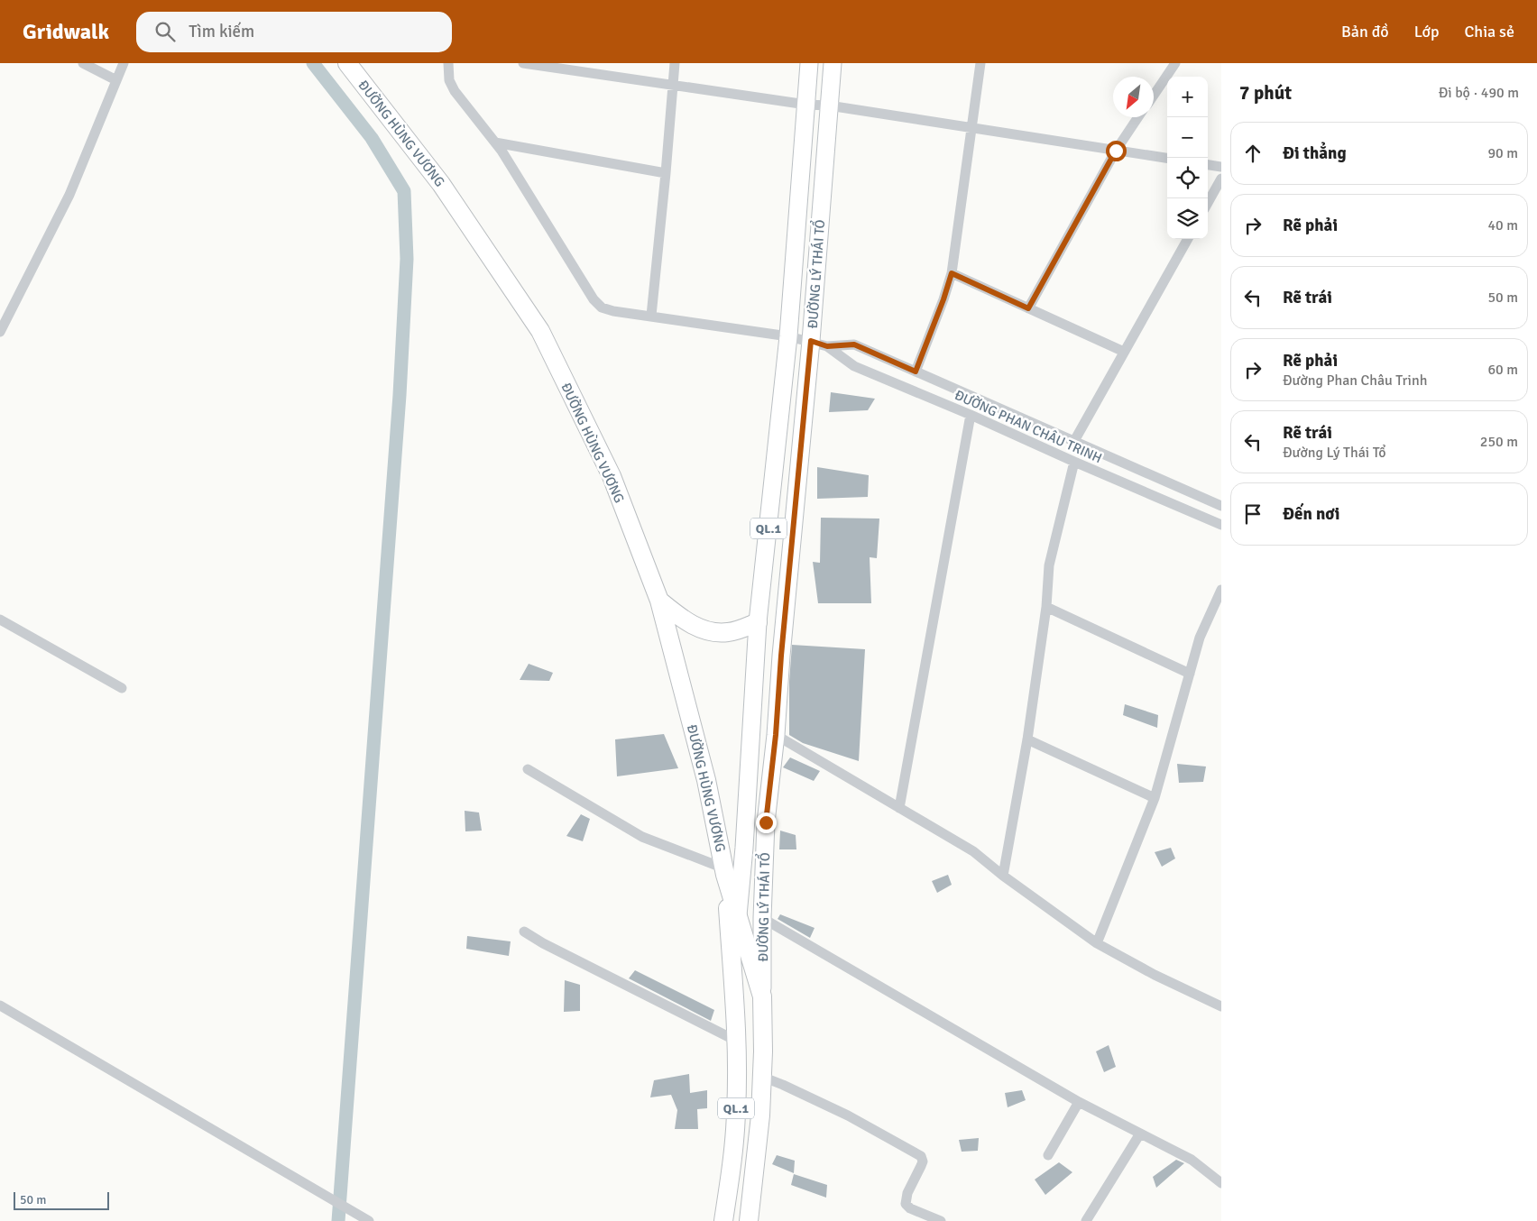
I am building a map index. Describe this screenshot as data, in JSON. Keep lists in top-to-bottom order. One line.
{"streets":{"highway":["ĐƯỜNG HÙNG VƯƠNG","QL.1"],"main road":["ĐƯỜNG LÝ THÁI TỔ"],"street":["ĐƯỜNG PHAN CHÂU TRINH"]},"crossings":[["ĐƯỜNG HÙNG VƯƠNG","ĐƯỜNG LÝ THÁI TỔ"],["ĐƯỜNG LÝ THÁI TỔ","ĐƯỜNG PHAN CHÂU TRINH"]],"scale_bar":"50 m","north":"bottom left","page":{"header":"Gridwalk","search":"Tìm kiếm","nav":["Bản đồ","Lớp","Chia sẻ"],"heading":["7 phút","Đi bộ · 490 m"],"map_buttons":["+","−"],"list":[["Đi thẳng","90 m"],["Rẽ phải","40 m"],["Rẽ trái","50 m"],["Rẽ phải","Đường Phan Châu Trinh","60 m"],["Rẽ trái","Đường Lý Thái Tổ","250 m"],"Đến nơi"],"scale":"50 m"}}
